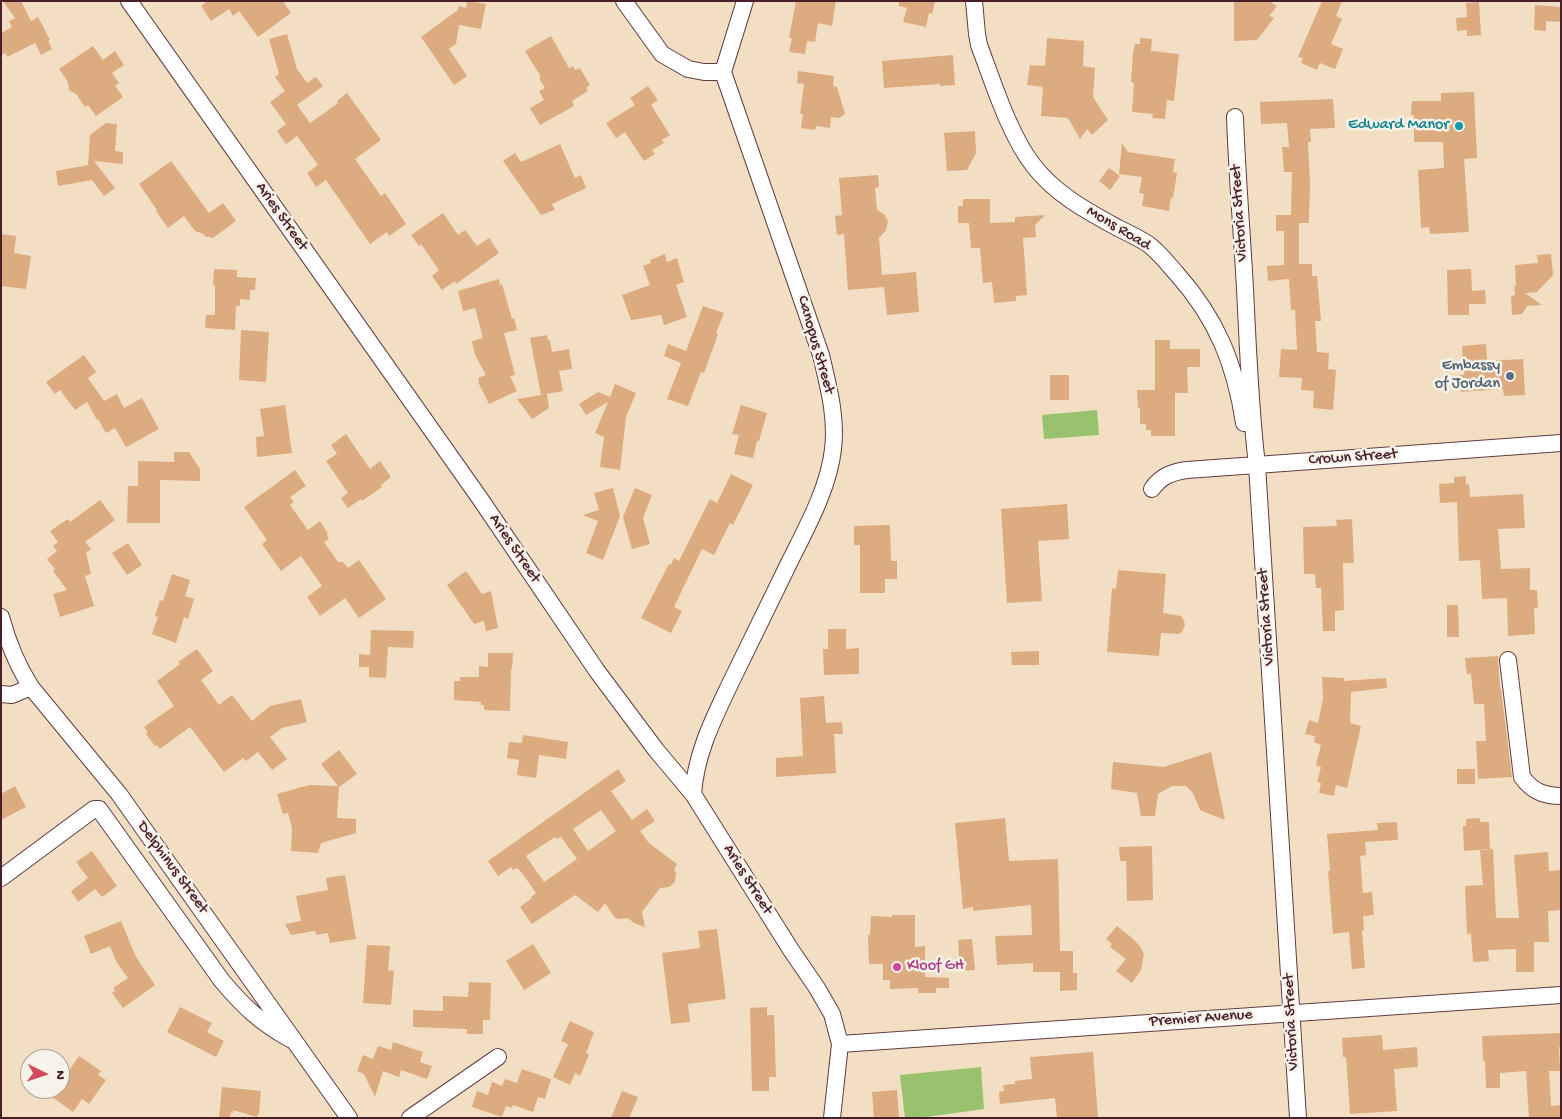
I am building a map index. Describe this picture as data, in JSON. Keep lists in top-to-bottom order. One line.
{"streets":{"street":["Victoria Street","Aries Street","Mons Road","Canopus Street","Crown Street","Delphinus Street","Premier Avenue"]},"crossings":[["Victoria Street","Mons Road"],["Victoria Street","Crown Street"],["Victoria Street","Premier Avenue"],["Aries Street","Canopus Street"],["Aries Street","Premier Avenue"],["Mons Road","Crown Street"]],"places":["Edward Manor","Embassy of Jordan","Kloof GH"],"north":"right"}
